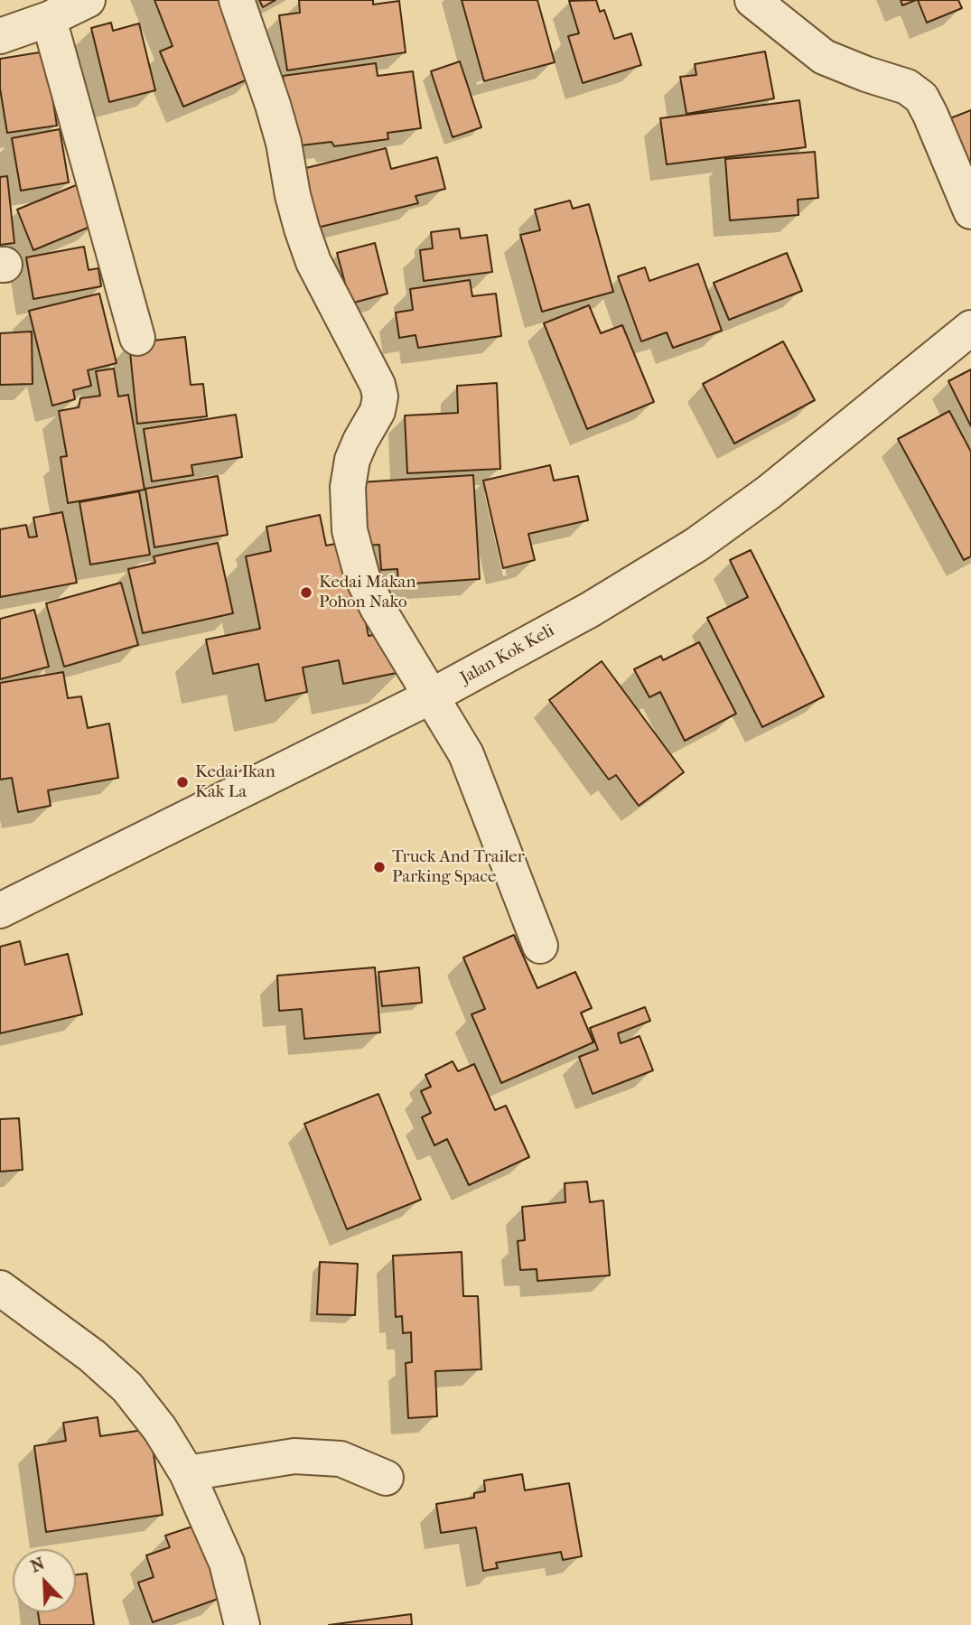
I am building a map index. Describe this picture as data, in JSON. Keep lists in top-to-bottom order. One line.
{"streets":{"street":["Jalan Kok Keli"]},"places":["Kedai Makan Pohon Nako","Kedai Ikan Kak La","Truck And Trailer Parking Space"],"north":"top left"}
